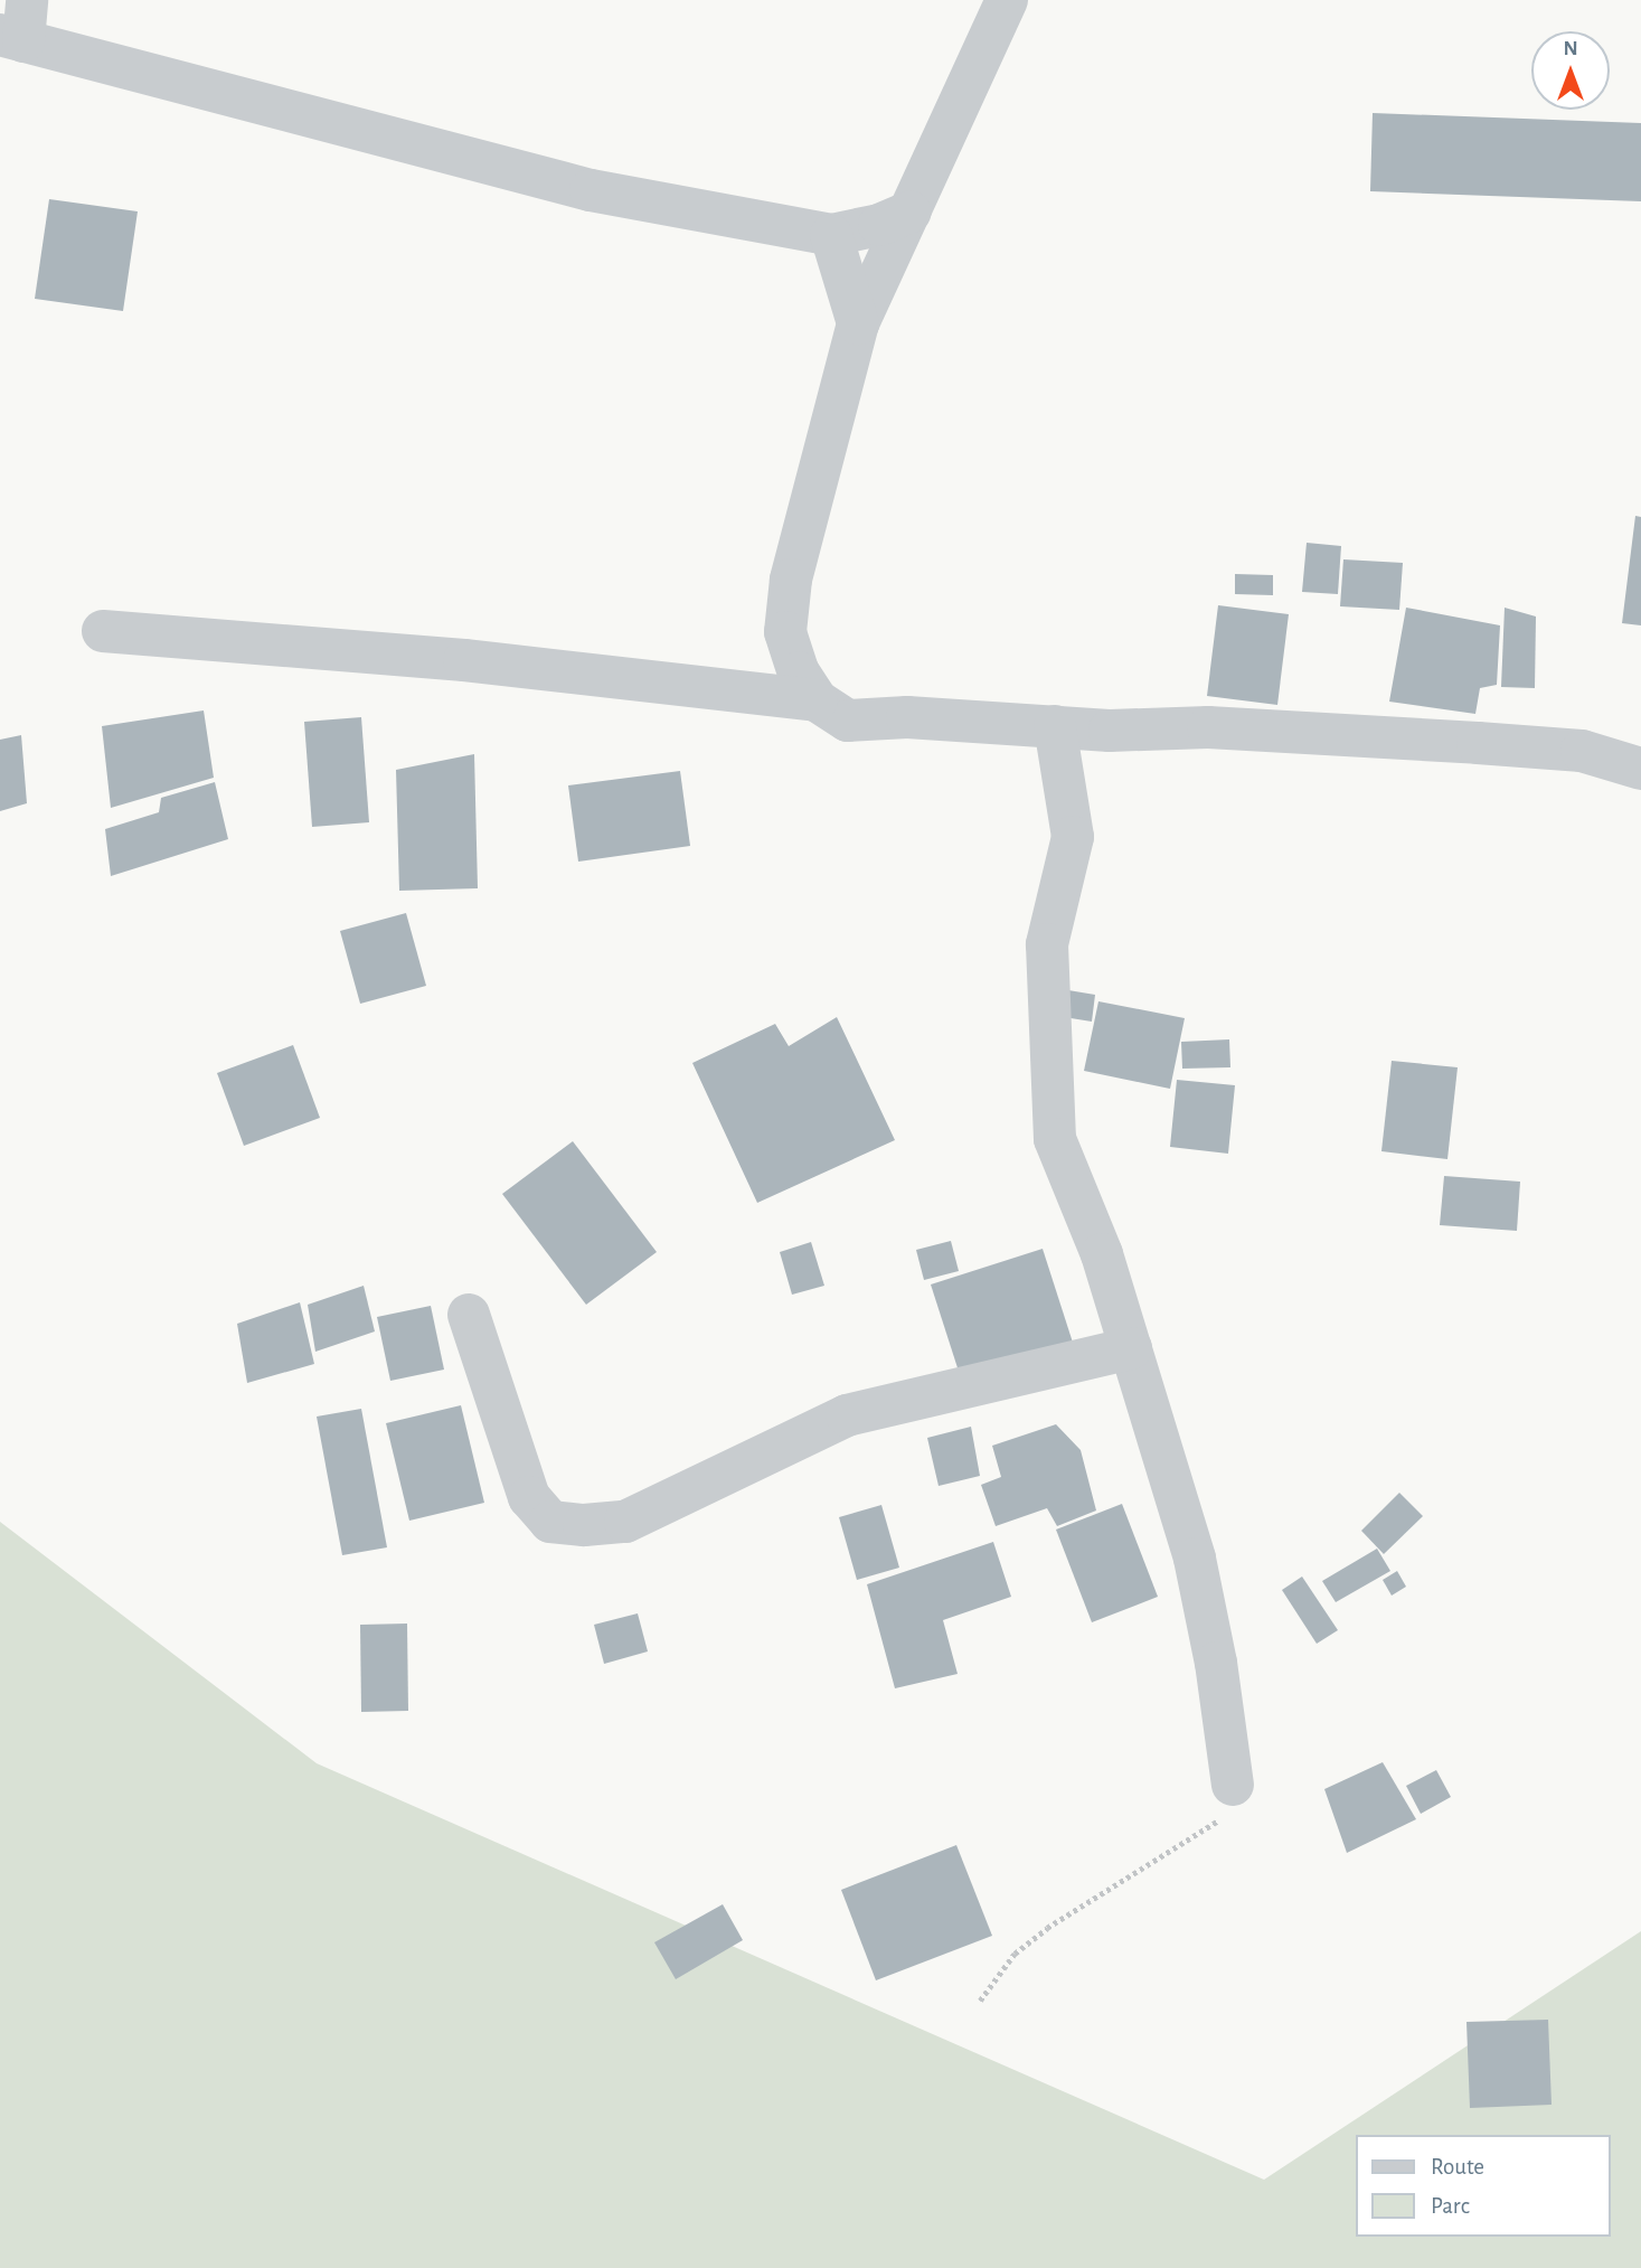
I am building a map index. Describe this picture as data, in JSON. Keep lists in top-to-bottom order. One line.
{"legend":["Route","Parc"],"north":"top"}
